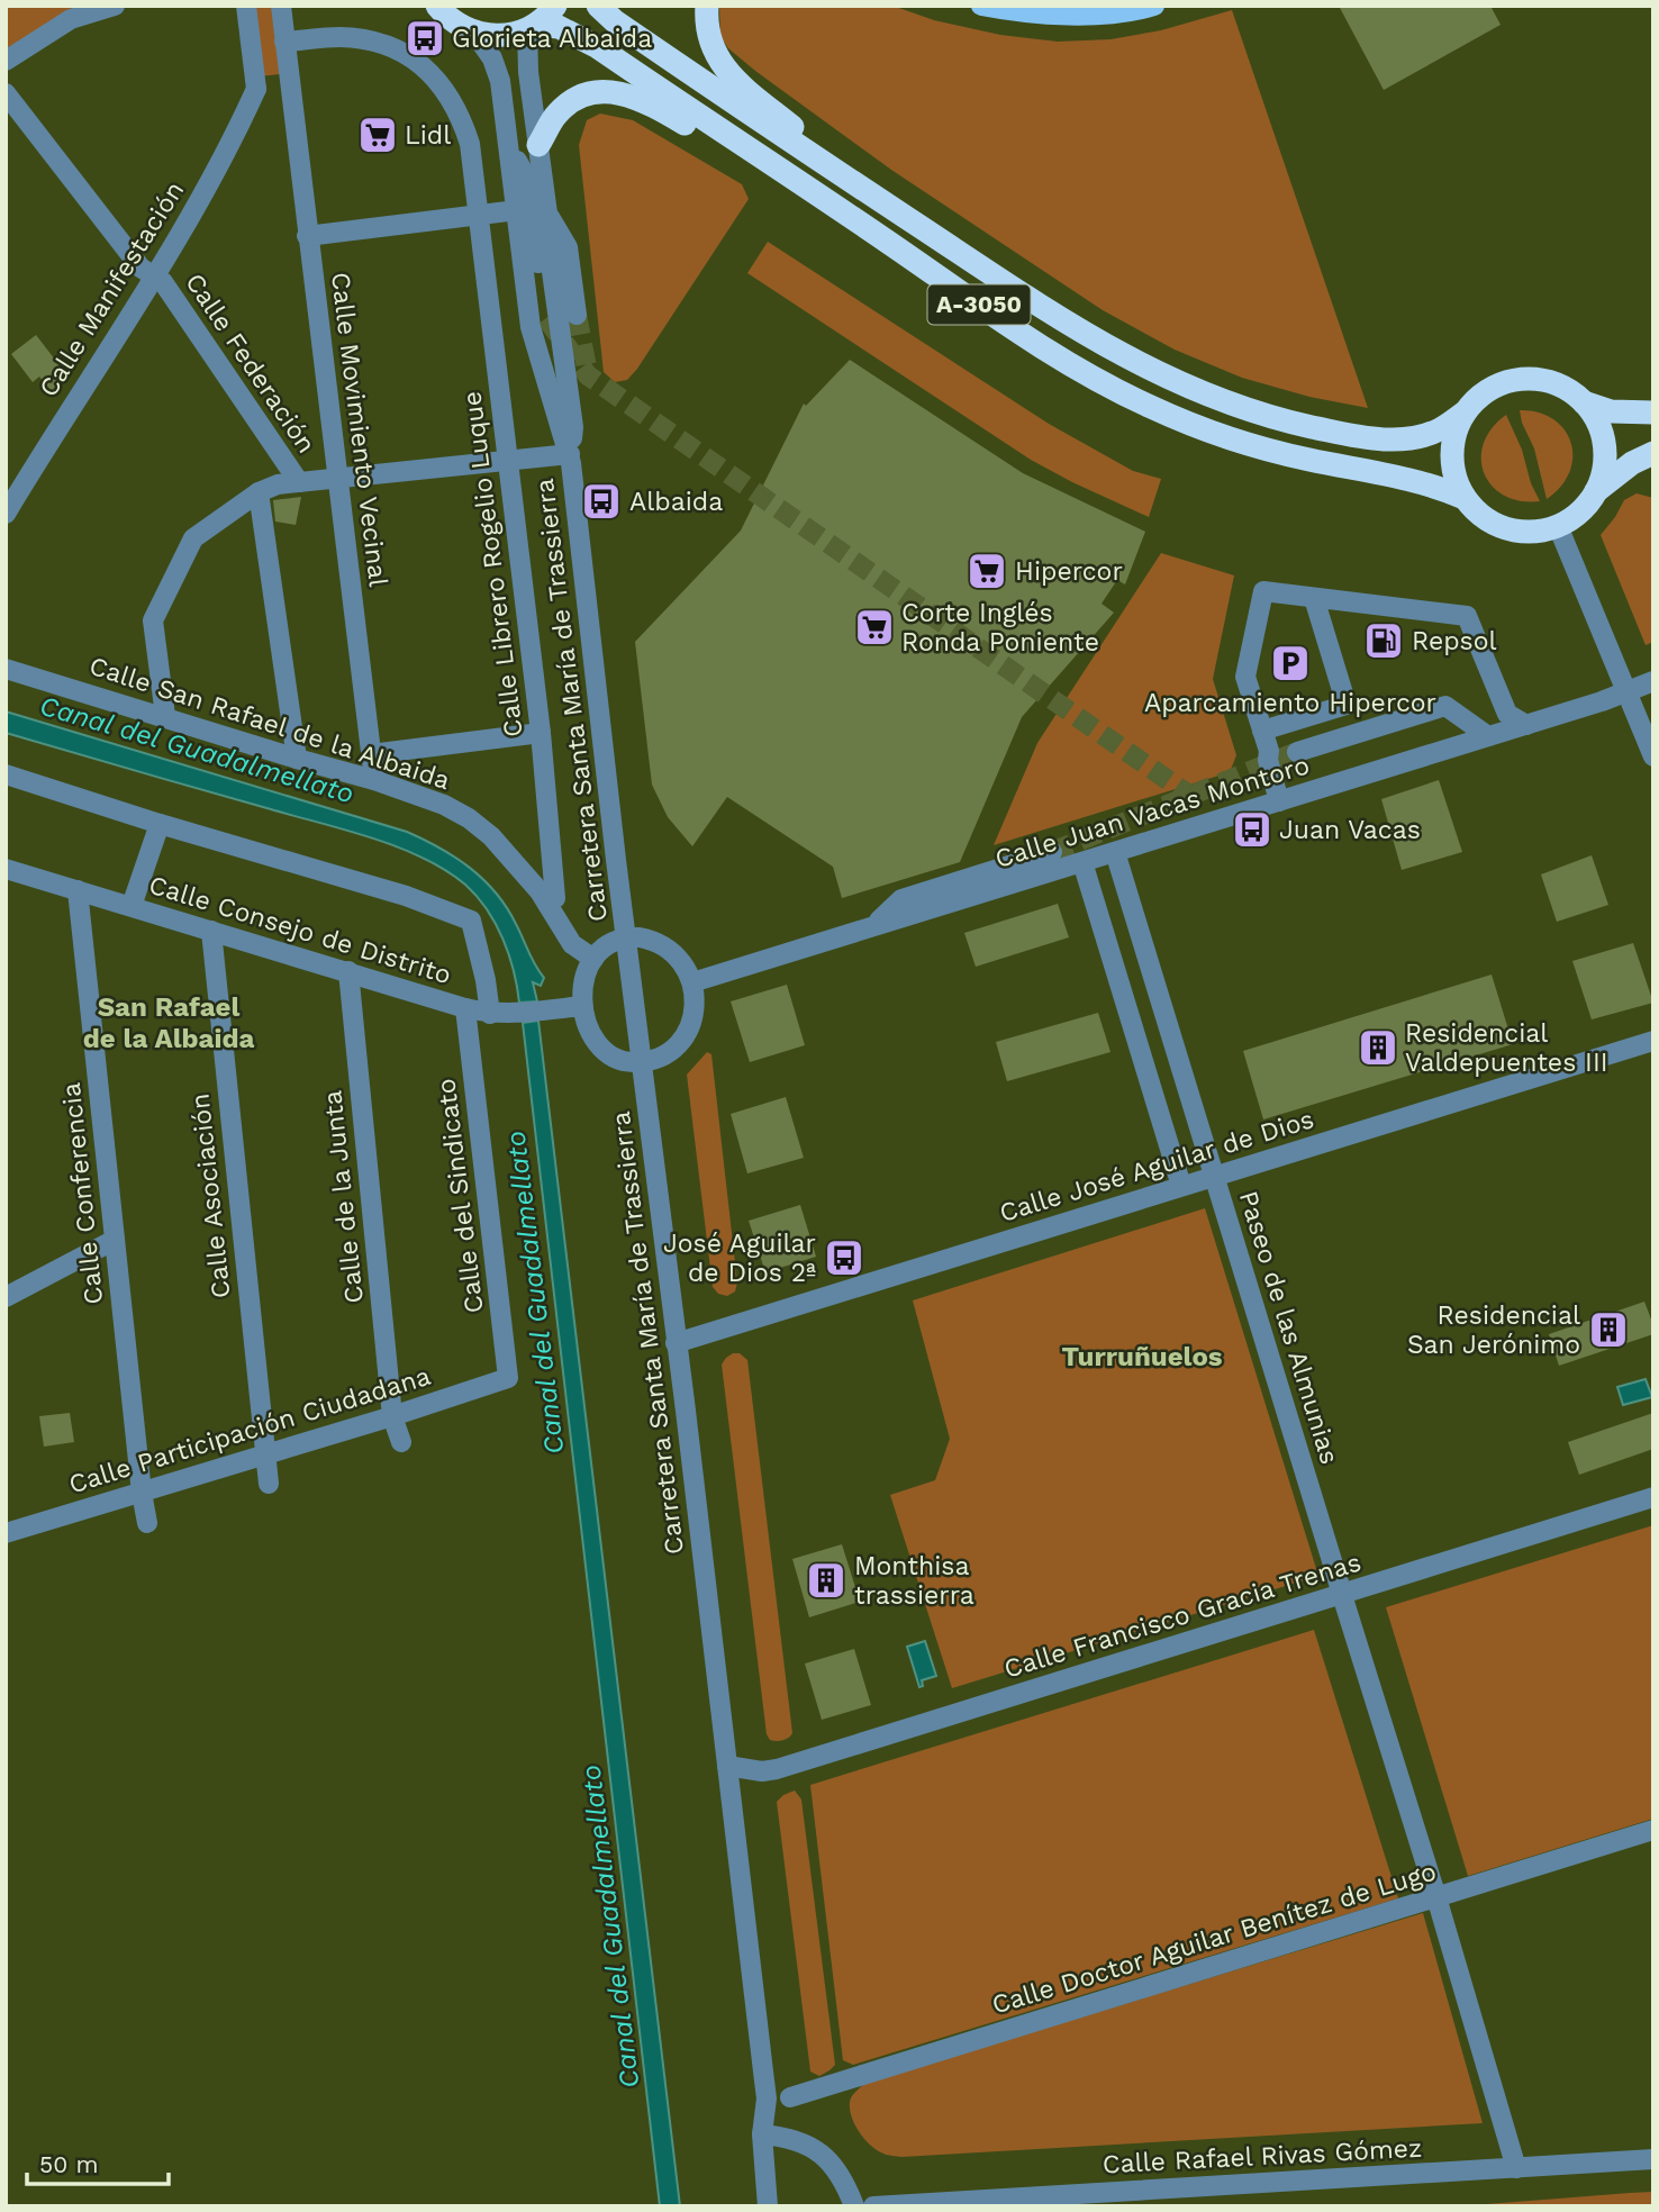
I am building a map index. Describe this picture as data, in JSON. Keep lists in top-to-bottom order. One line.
{"streets":{"highway":["A-3050"],"street":["Calle Manifestación","Calle Federación","Calle Movimiento Vecinal","Calle Librero Rogelio Luque","Carretera Santa María de Trassierra","Calle San Rafael de la Albaida","Calle Juan Vacas Montoro","Calle Consejo de Distrito","Calle José Aguilar de Dios","Calle Conferencia","Calle Asociación","Calle del Sindicato","Calle de la Junta","Paseo de las Almunias","Calle Participación Ciudadana","Calle Francisco Gracia Trenas","Calle Doctor Aguilar Benítez de Lugo","Calle Rafael Rivas Gómez"]},"crossings":[["Calle Manifestación","Calle Federación"],["Calle Movimiento Vecinal","Calle Librero Rogelio Luque"],["Calle Movimiento Vecinal","Calle San Rafael de la Albaida"],["Calle Librero Rogelio Luque","Calle San Rafael de la Albaida"],["Carretera Santa María de Trassierra","Calle José Aguilar de Dios"],["Carretera Santa María de Trassierra","Calle Francisco Gracia Trenas"],["Calle Juan Vacas Montoro","Paseo de las Almunias"],["Calle Consejo de Distrito","Calle Conferencia"],["Calle Consejo de Distrito","Calle Asociación"],["Calle Consejo de Distrito","Calle del Sindicato"],["Calle Consejo de Distrito","Calle de la Junta"],["Calle José Aguilar de Dios","Paseo de las Almunias"],["Calle Conferencia","Calle Participación Ciudadana"],["Calle Asociación","Calle Participación Ciudadana"],["Calle del Sindicato","Calle Participación Ciudadana"],["Calle de la Junta","Calle Participación Ciudadana"],["Paseo de las Almunias","Calle Francisco Gracia Trenas"],["Paseo de las Almunias","Calle Doctor Aguilar Benítez de Lugo"],["Paseo de las Almunias","Calle Rafael Rivas Gómez"]],"districts":["San Rafael de la Albaida","Turruñuelos"],"water":["Canal del Guadalmellato"],"places":{"bus stop":["Glorieta Albaida","Albaida","Juan Vacas","José Aguilar de Dios 2ª"],"supermarket":["Lidl","Hipercor","Corte Inglés Ronda Poniente"],"fuel station":["Repsol"],"parking":["Aparcamiento Hipercor"],"building":["Residencial Valdepuentes III","Residencial San Jerónimo","Monthisa trassierra"]},"scale_bar":"50 m"}
